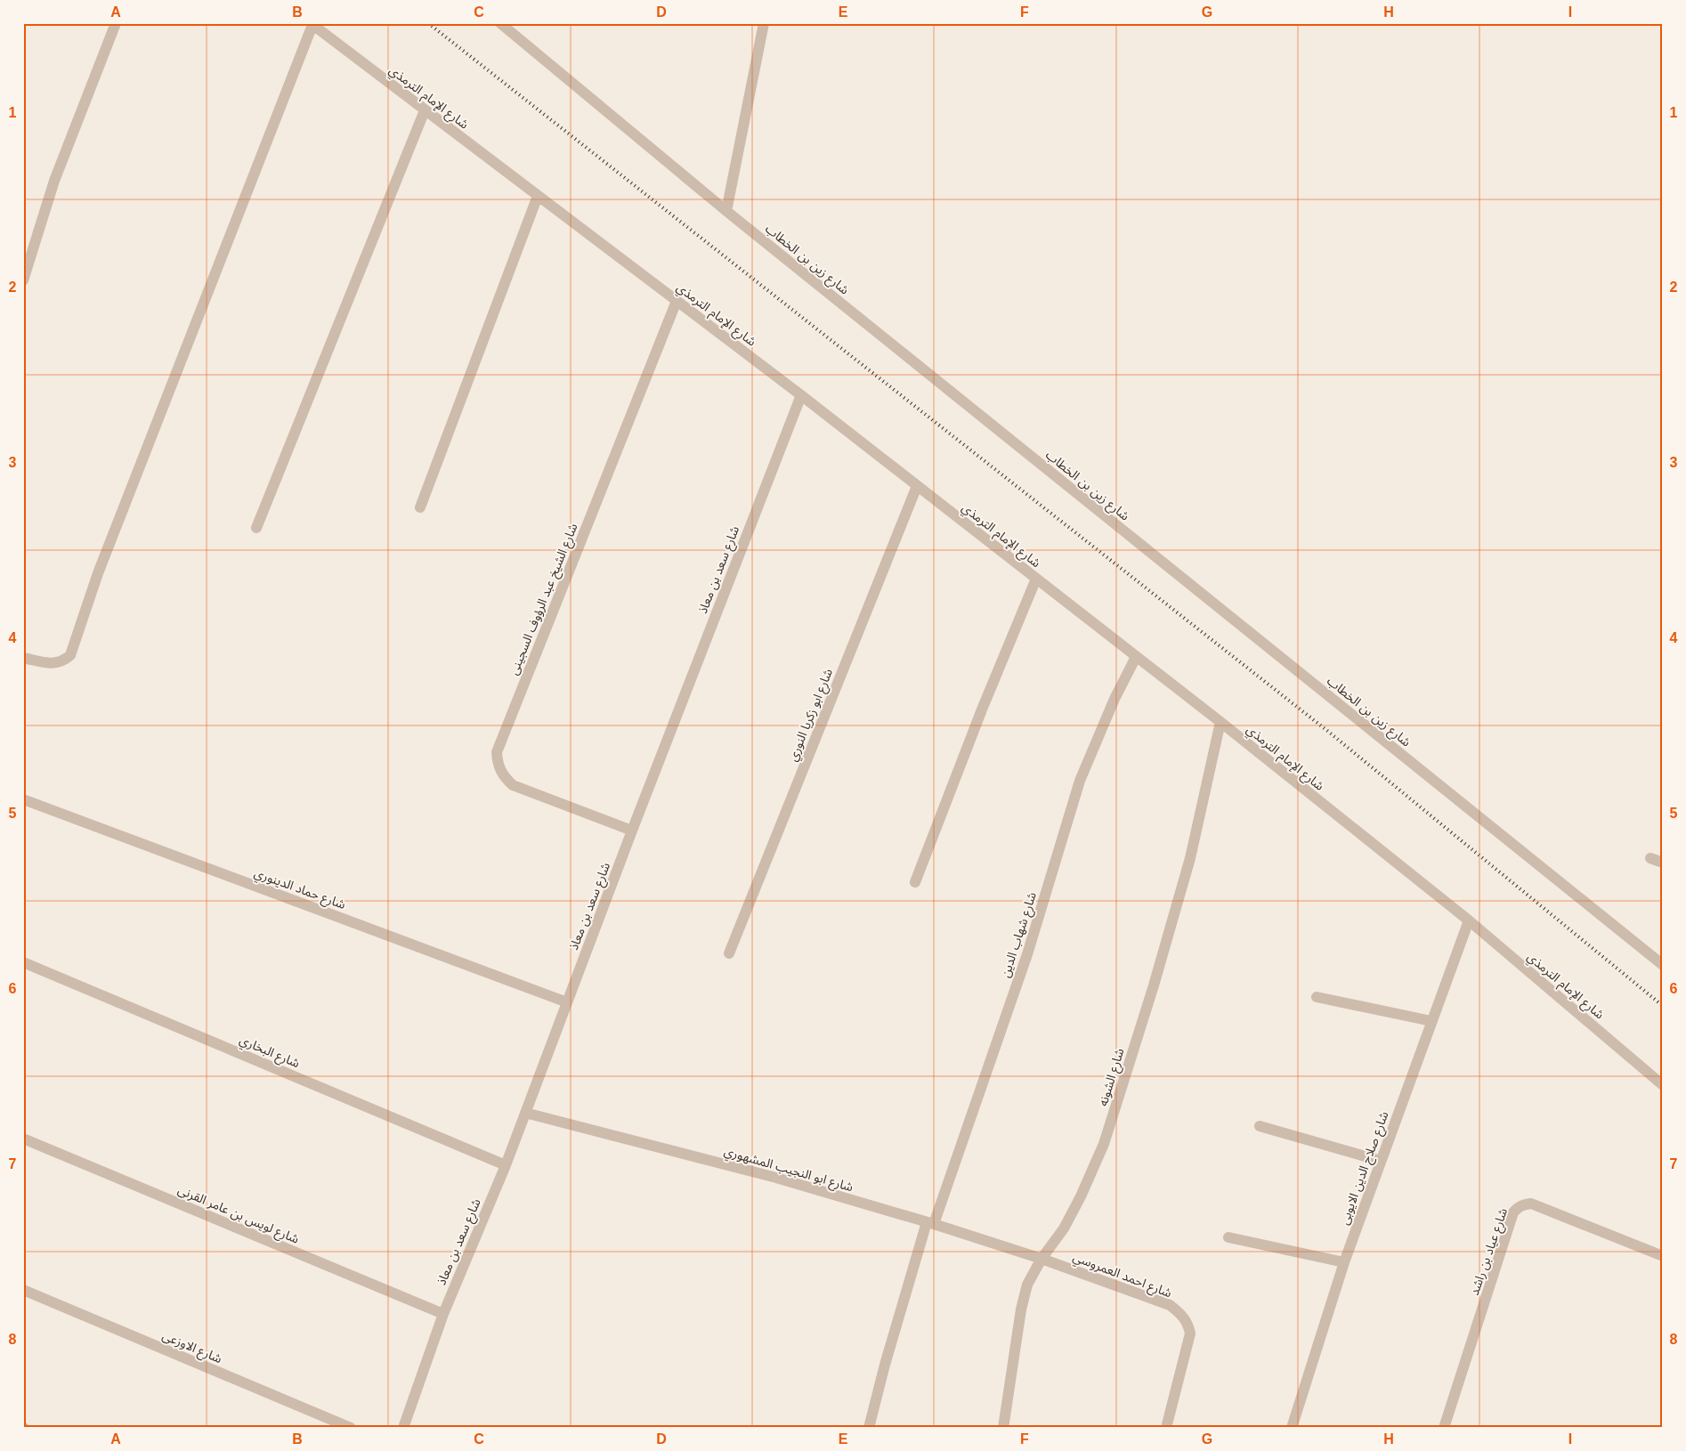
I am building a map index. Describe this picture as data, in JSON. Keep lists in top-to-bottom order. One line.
{"streets":{"street":["شارع الإمام الترمذي","شارع زين بن الخطاب","شارع سعد بن معاذ","شارع الشيخ عبد الرؤوف السجينى","شارع ابو زكريا النوري","شارع حماد الدينوري","شارع شهاب الدين","شارع البخاري","شارع الشونه","شارع صلاح الدين الايوبى","شارع ابو النجيب المشهوري","شارع لويس بن عامر القرنى","شارع عياد بن راشد","شارع احمد العمروسي","شارع الاوزعى"]},"crossings":[["شارع الإمام الترمذي","شارع سعد بن معاذ"],["شارع الإمام الترمذي","شارع الشيخ عبد الرؤوف السجينى"],["شارع الإمام الترمذي","شارع ابو زكريا النوري"],["شارع الإمام الترمذي","شارع شهاب الدين"],["شارع الإمام الترمذي","شارع الشونه"],["شارع الإمام الترمذي","شارع صلاح الدين الايوبى"],["شارع سعد بن معاذ","شارع الشيخ عبد الرؤوف السجينى"],["شارع سعد بن معاذ","شارع حماد الدينوري"],["شارع سعد بن معاذ","شارع البخاري"],["شارع سعد بن معاذ","شارع ابو النجيب المشهوري"],["شارع سعد بن معاذ","شارع لويس بن عامر القرنى"],["شارع شهاب الدين","شارع ابو النجيب المشهوري"],["شارع الشونه","شارع ابو النجيب المشهوري"],["شارع الشونه","شارع احمد العمروسي"],["شارع ابو النجيب المشهوري","شارع احمد العمروسي"]],"grid":{"columns":["A","B","C","D","E","F","G","H","I"],"rows":["1","2","3","4","5","6","7","8"]}}
